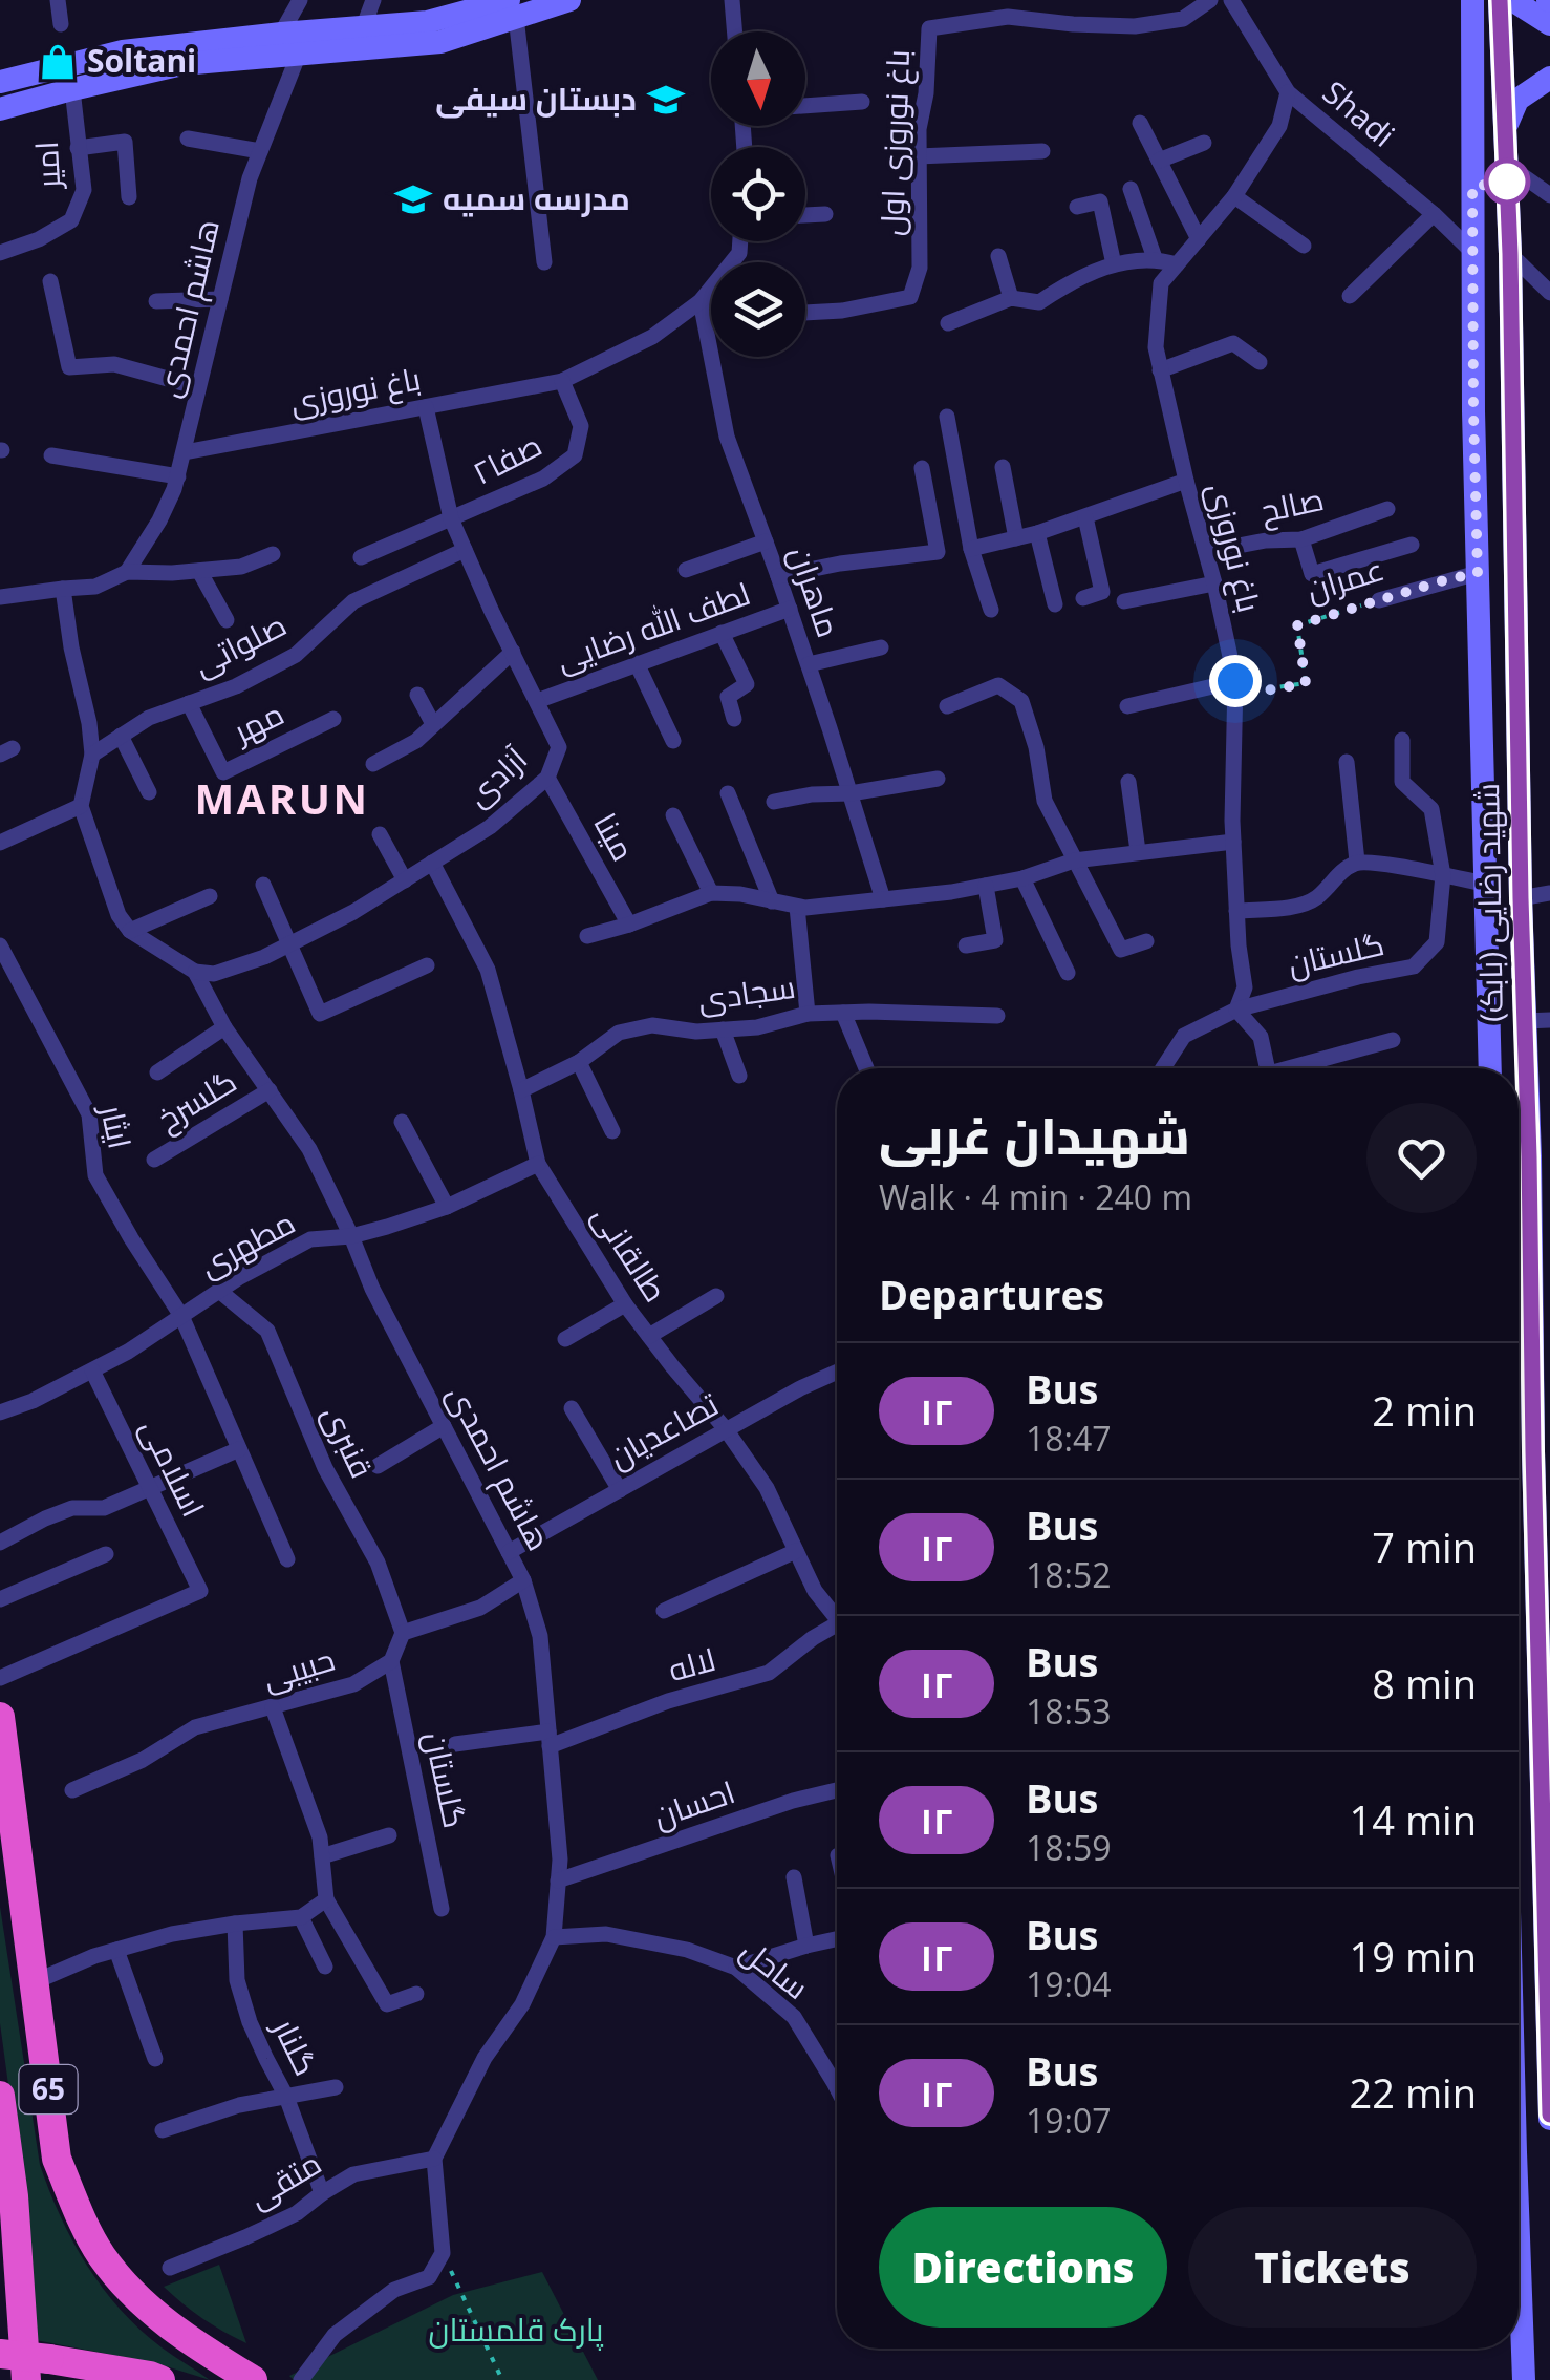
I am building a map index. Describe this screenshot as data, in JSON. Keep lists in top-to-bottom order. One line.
{"streets":{"highway":["65"],"main road":["شهید رضایی (بابک)"],"street":["Shadi","باغ نوروزی اول","امیر","هاشم احمدی","باغ نوروزی","صفا۲","صالح","عمران","ماهران","لطف الله رضایی","صلواتی","مهر","آزادی","مینا","گلستان","سجادی","گلسرخ","ایثار","مطهری","طالقانی","تصاعدیان","قنبری","اسلامی","لاله","حبیبی","احسان","ساحل","گلنار","متقی"]},"crossings":[["Shadi","باغ نوروزی"],["Shadi","شهید رضایی (بابک)"],["هاشم احمدی","باغ نوروزی"],["هاشم احمدی","آزادی"],["هاشم احمدی","گلسرخ"],["هاشم احمدی","مطهری"],["هاشم احمدی","تصاعدیان"],["هاشم احمدی","لاله"],["هاشم احمدی","احسان"],["هاشم احمدی","ساحل"],["هاشم احمدی","متقی"],["باغ نوروزی","صفا۲"],["باغ نوروزی","صالح"],["باغ نوروزی","عمران"],["باغ نوروزی","ماهران"],["باغ نوروزی","آزادی"],["باغ نوروزی","گلستان"],["صفا۲","آزادی"],["عمران","شهید رضایی (بابک)"],["ماهران","لطف الله رضایی"],["لطف الله رضایی","آزادی"],["صلواتی","مهر"],["صلواتی","آزادی"],["آزادی","مینا"],["آزادی","طالقانی"],["گلستان","حبیبی"],["سجادی","طالقانی"],["ایثار","مطهری"],["مطهری","طالقانی"],["مطهری","قنبری"],["مطهری","اسلامی"],["طالقانی","تصاعدیان"],["گلنار","متقی"]],"districts":["MARUN"],"parks":["پارک قلمستان"],"places":{"shop":["Soltani"],"school or university":["دبستان سیفی","مدرسه سمیه"]},"lines":["bus line ۱۲"],"north":"bottom","page":{"heading":[["شهیدان غربی","Walk · 4 min · 240 m"],"Departures"],"list":[{"mark":"۱۲","name":"Bus","note":"18:47","value":"2 min"},{"mark":"۱۲","name":"Bus","note":"18:52","value":"7 min"},{"mark":"۱۲","name":"Bus","note":"18:53","value":"8 min"},{"mark":"۱۲","name":"Bus","note":"18:59","value":"14 min"},{"mark":"۱۲","name":"Bus","note":"19:04","value":"19 min"},{"mark":"۱۲","name":"Bus","note":"19:07","value":"22 min"}],"buttons":["Directions","Tickets"]}}
